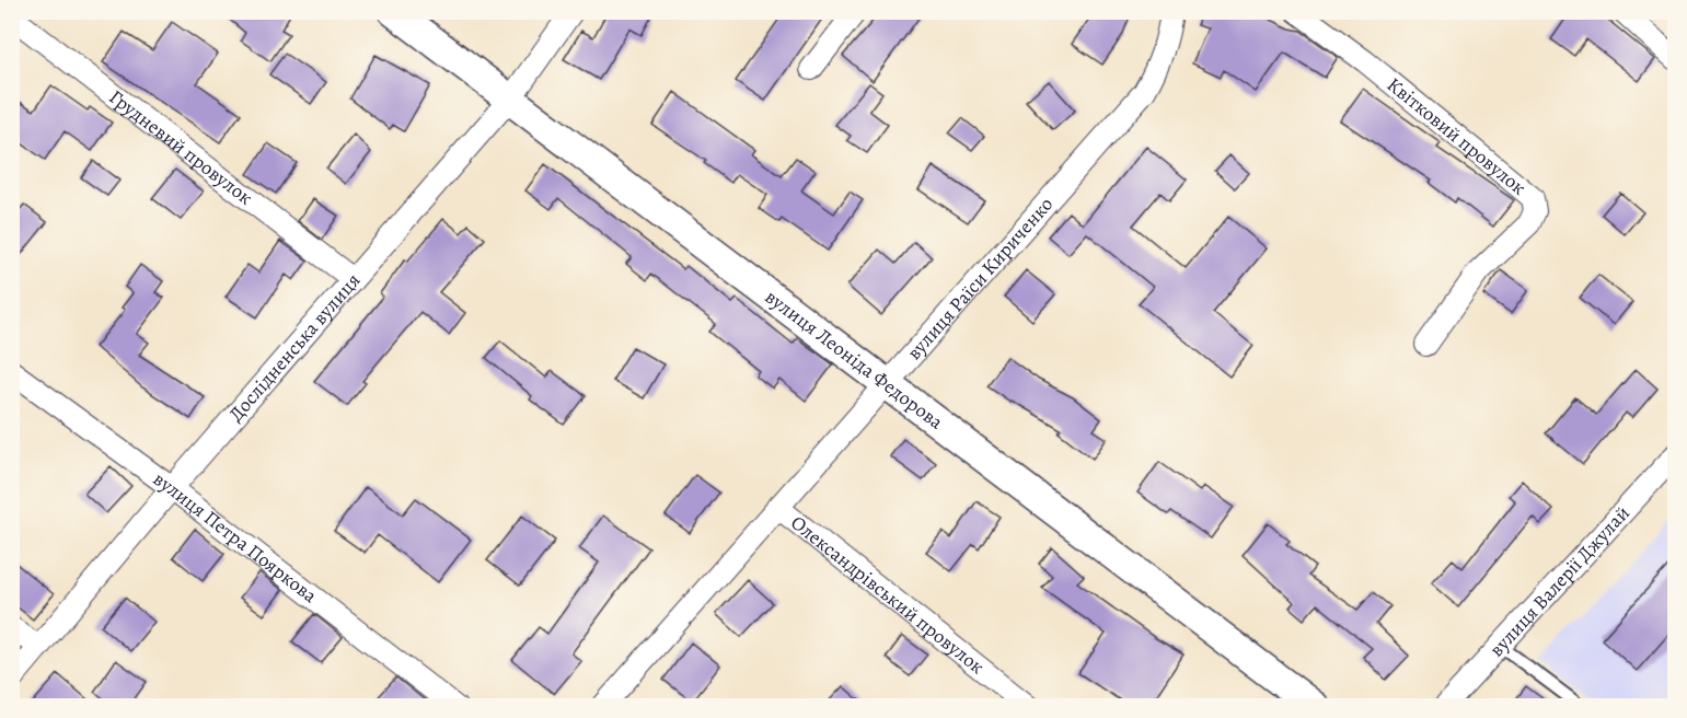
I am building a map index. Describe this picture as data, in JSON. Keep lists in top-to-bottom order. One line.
{"streets":{"street":["Квітковий провулок","Грудневий провулок","вулиця Раїси Кириченко","Дослідненська вулиця","вулиця Леоніда Федорова","вулиця Петра Пояркова","вулиця Валерії Джулай","Олександрівський провулок"]},"crossings":[["Грудневий провулок","Дослідненська вулиця"],["вулиця Раїси Кириченко","вулиця Леоніда Федорова"],["вулиця Раїси Кириченко","Олександрівський провулок"],["Дослідненська вулиця","вулиця Леоніда Федорова"],["Дослідненська вулиця","вулиця Петра Пояркова"]]}
